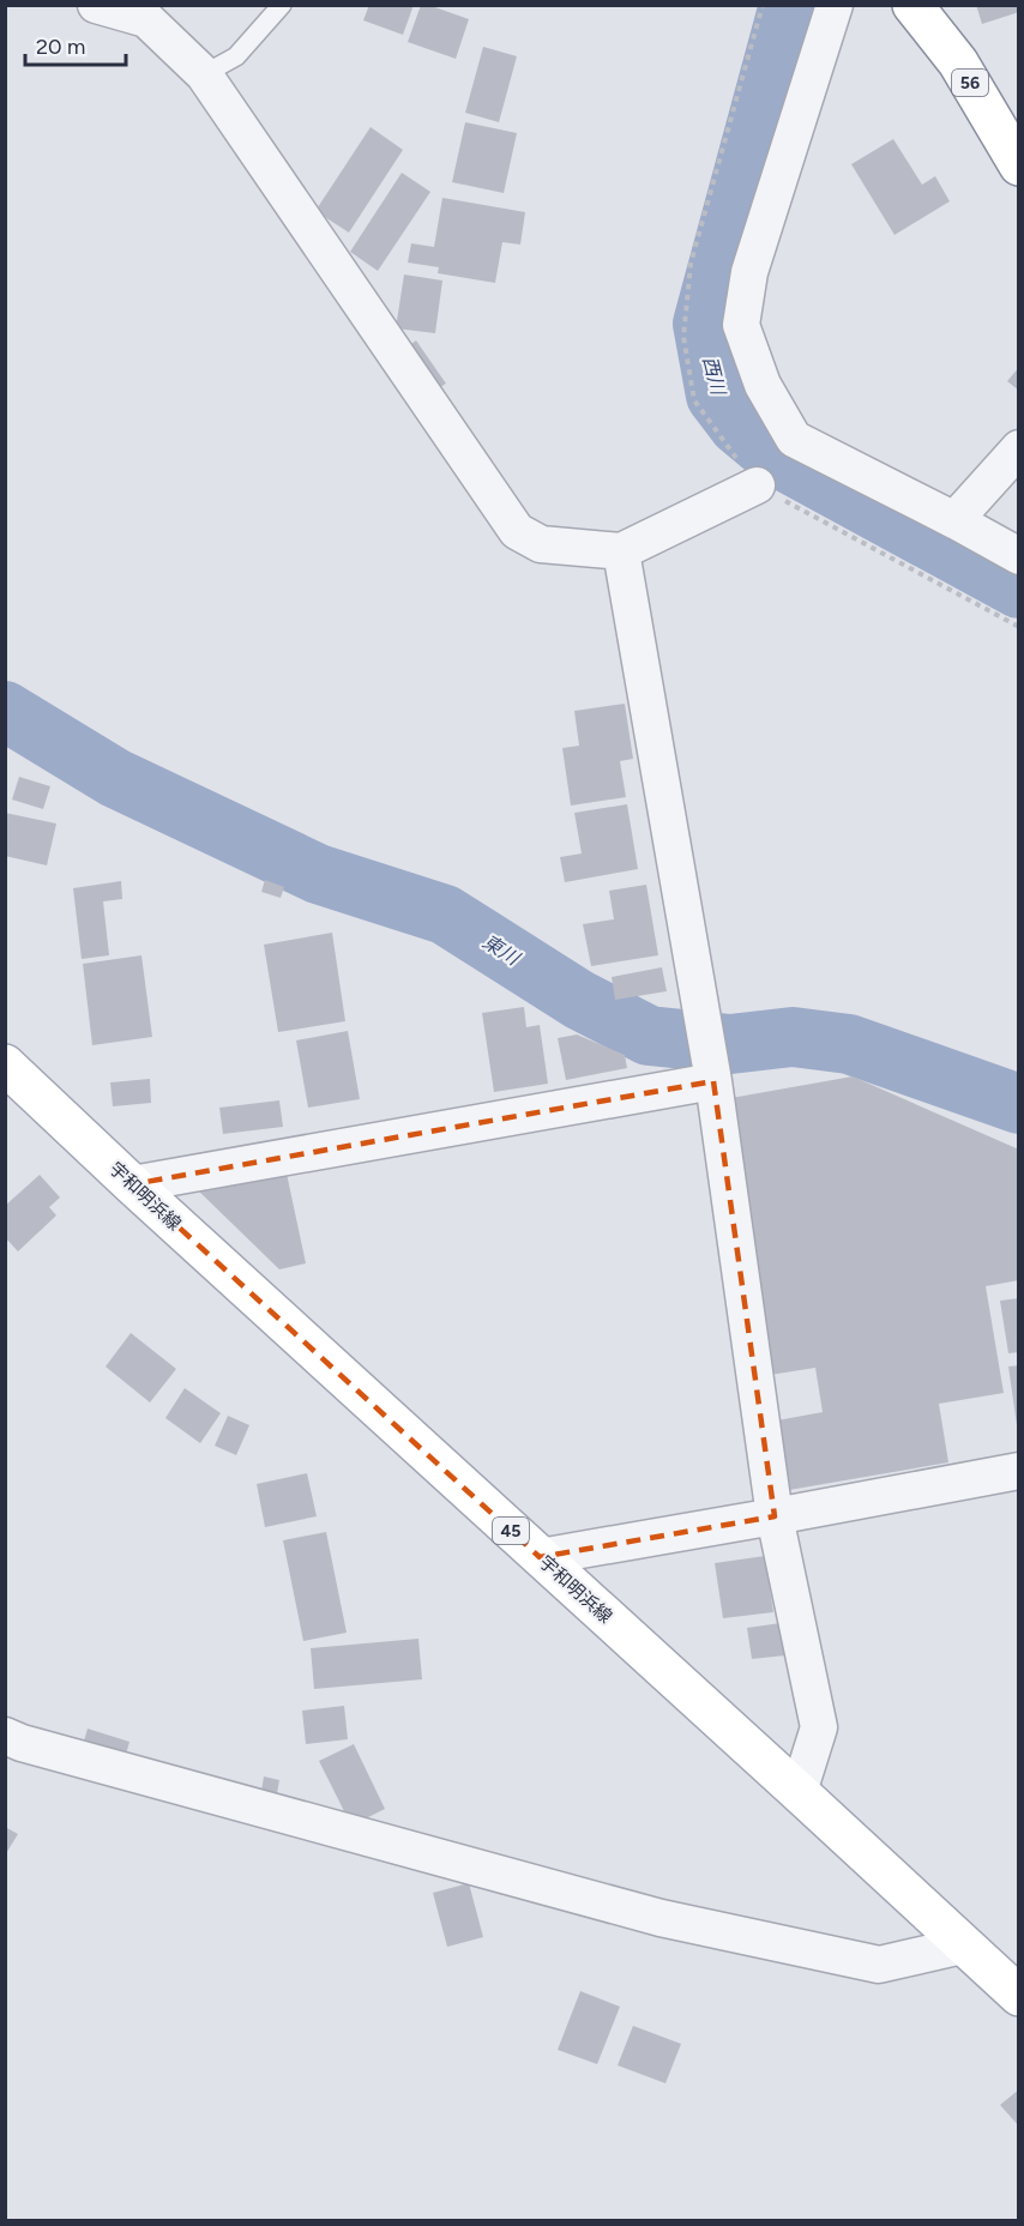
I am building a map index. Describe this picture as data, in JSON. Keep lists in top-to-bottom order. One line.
{"streets":{"main road":["56","宇和明浜線","45"]},"water":["西川","東川"],"scale_bar":"20 m"}
